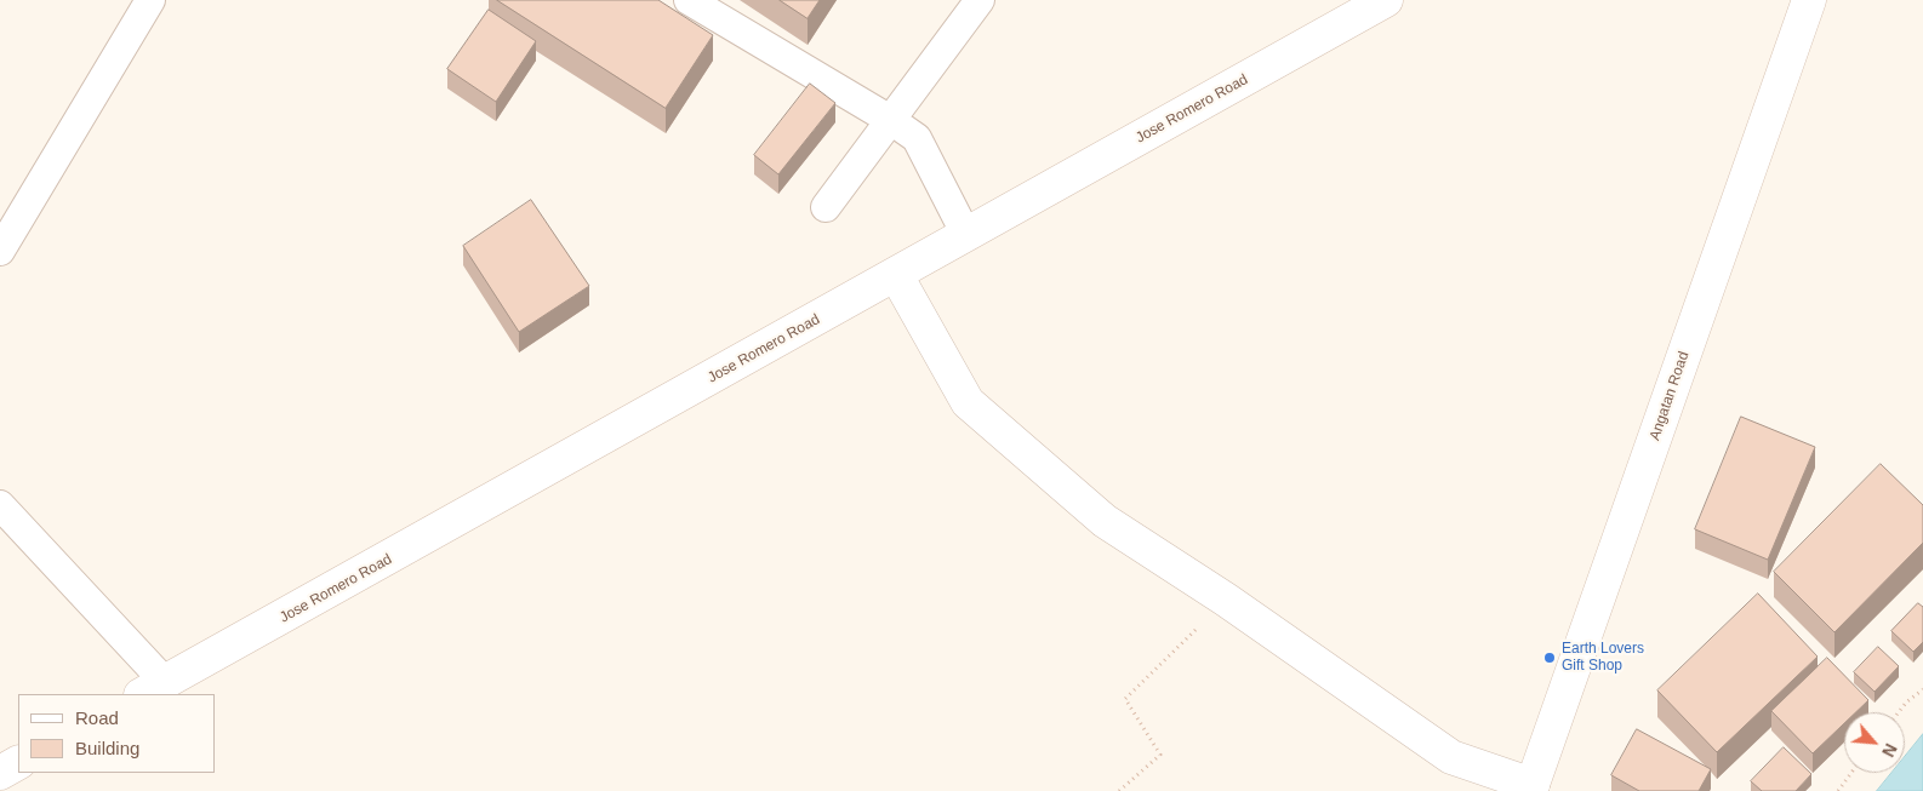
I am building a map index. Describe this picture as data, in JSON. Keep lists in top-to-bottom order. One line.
{"streets":{"main road":["Jose Romero Road","Angatan Road"]},"places":["Earth Lovers Gift Shop"],"legend":["Road","Building"],"north":"bottom right"}
